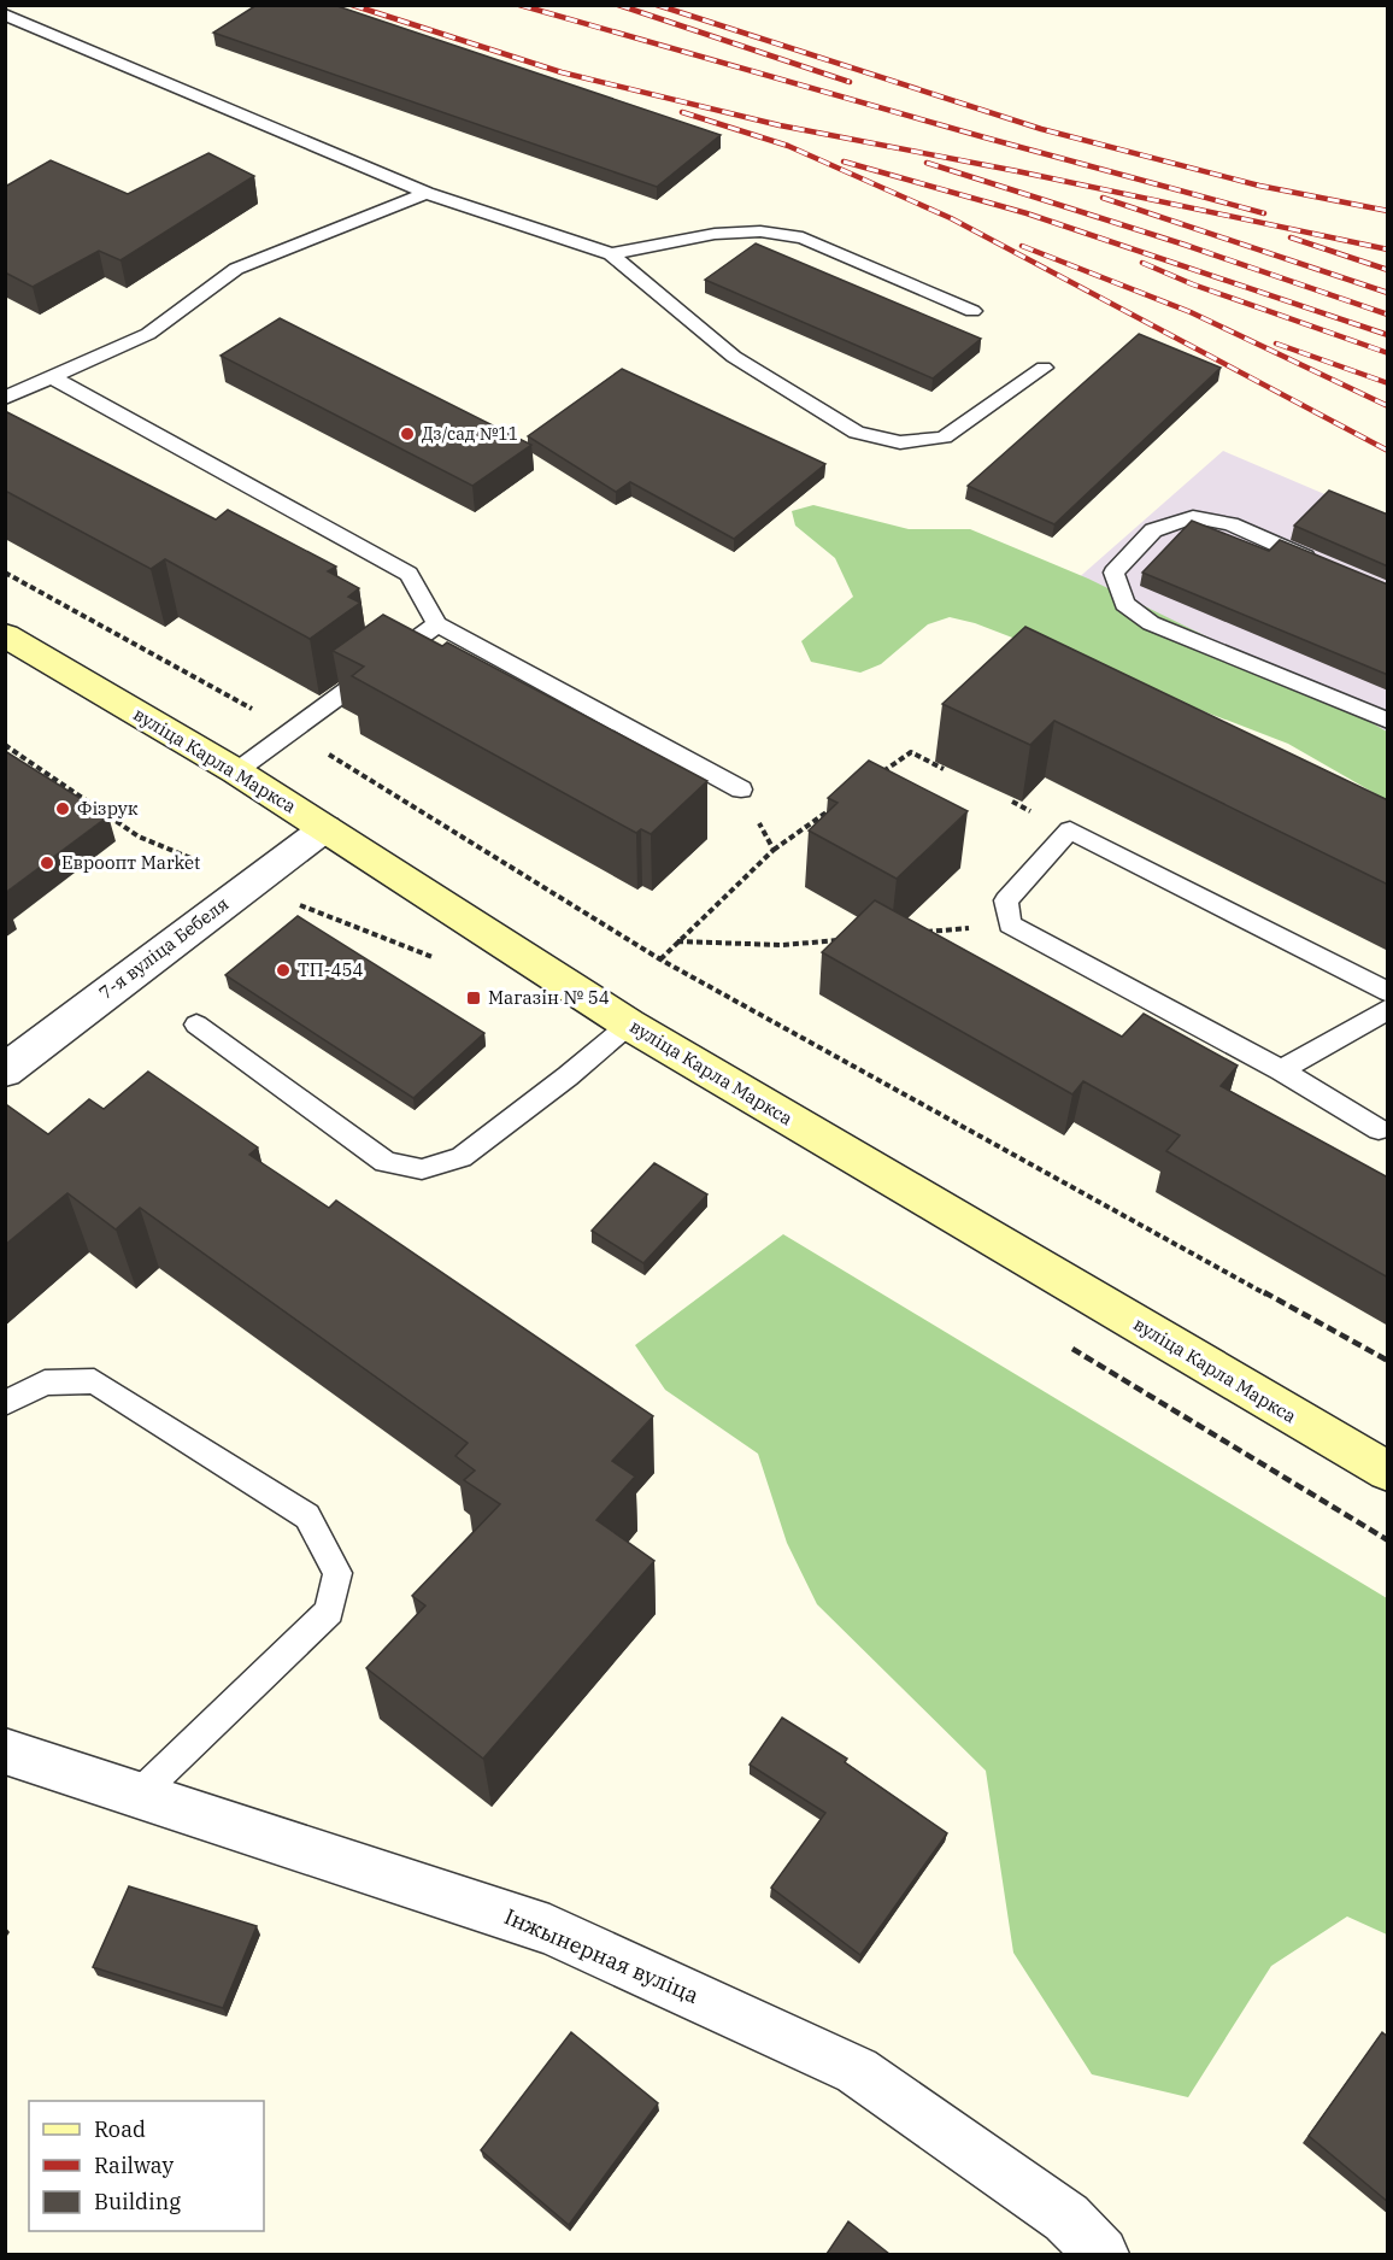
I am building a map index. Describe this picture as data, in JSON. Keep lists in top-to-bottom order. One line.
{"streets":{"main road":["вуліца Карла Маркса"],"street":["7-я вуліца Бебеля","Інжынерная вуліца"]},"crossings":[["вуліца Карла Маркса","7-я вуліца Бебеля"]],"places":{"other":["Дз/сад №11","Фізрук","Евроопт Market","ТП-454"],"transit":["Магазін № 54"]},"legend":["Road","Railway","Building"]}
